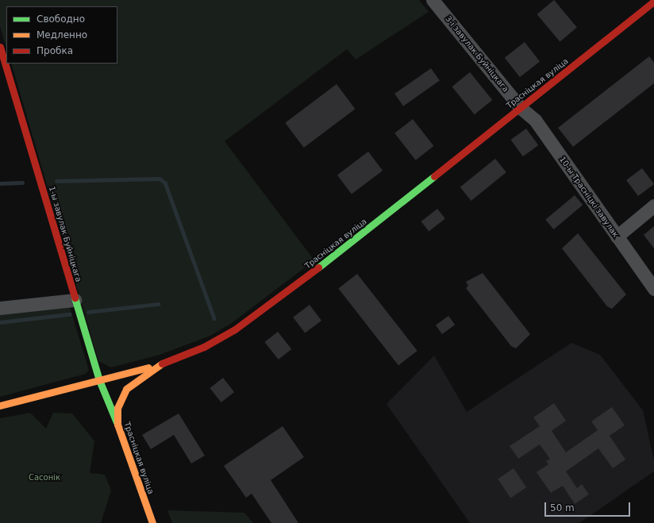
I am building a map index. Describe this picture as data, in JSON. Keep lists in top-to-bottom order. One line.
{"streets":{"street":["3-і завулак Буйніцкага","Трасніцкая вуліца","10-ы Трасніцкі завулак","1-ы завулак Буйніцкага"]},"crossings":[["3-і завулак Буйніцкага","Трасніцкая вуліца"],["3-і завулак Буйніцкага","10-ы Трасніцкі завулак"],["Трасніцкая вуліца","10-ы Трасніцкі завулак"],["Трасніцкая вуліца","1-ы завулак Буйніцкага"]],"parks":["Сасонік"],"legend":["Свободно","Медленно","Пробка"],"scale_bar":"50 m"}
